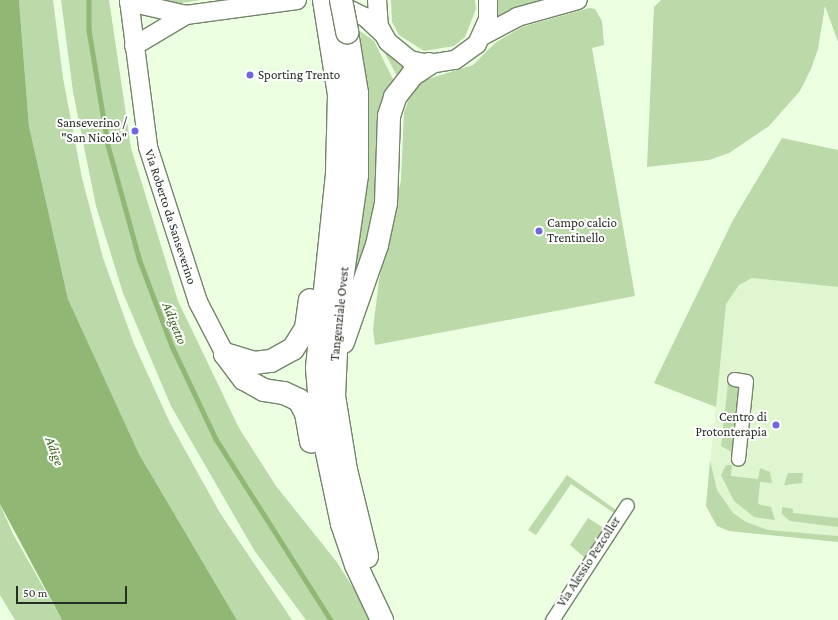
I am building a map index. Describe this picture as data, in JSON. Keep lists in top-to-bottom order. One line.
{"streets":{"highway":["Tangenziale Ovest"],"street":["Via Roberto da Sanseverino","Via Alessio Pezcoller"]},"water":["Adigetto","Adige"],"places":["Sporting Trento","Sanseverino / \"San Nicolò\"","Campo calcio Trentinello","Centro di Protonterapia"],"scale_bar":"50 m"}
